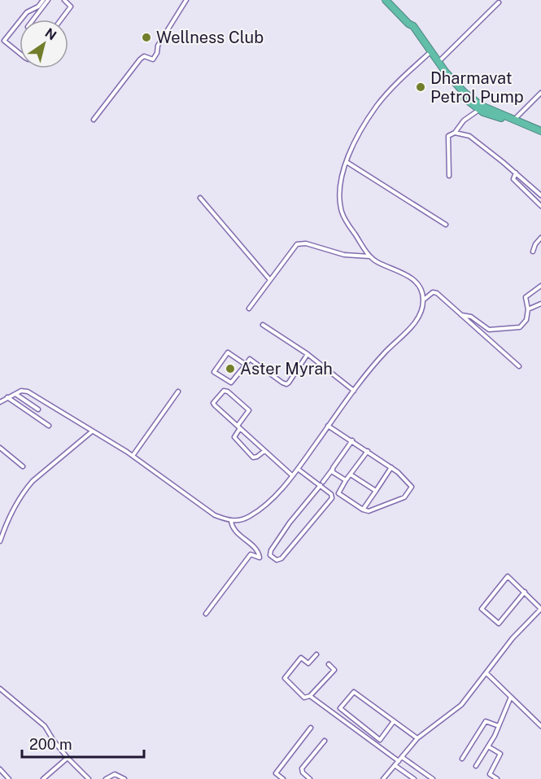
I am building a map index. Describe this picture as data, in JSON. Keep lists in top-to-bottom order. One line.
{"places":["Wellness Club","Dharmavat Petrol Pump","Aster Myrah"],"scale_bar":"200 m","north":"top right"}
